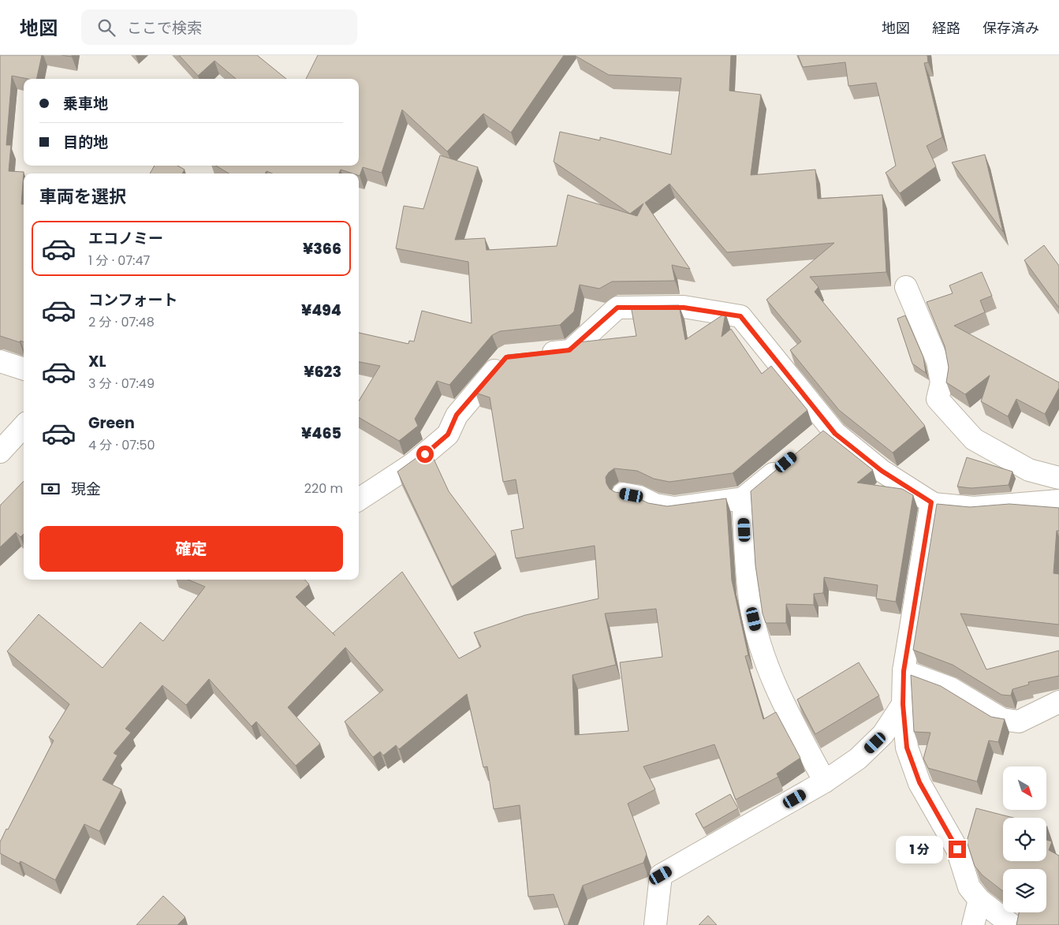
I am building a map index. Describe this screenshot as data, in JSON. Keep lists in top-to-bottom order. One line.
{"north":"bottom right","page":{"header":"地図","search":"ここで検索","nav":["地図","経路","保存済み"],"banner":["乗車地","目的地"],"heading":"車両を選択","list":[{"name":"エコノミー","note":"1 分 · 07:47","value":"¥366"},{"name":"コンフォート","note":"2 分 · 07:48","value":"¥494"},{"name":"XL","note":"3 分 · 07:49","value":"¥623"},{"name":"Green","note":"4 分 · 07:50","value":"¥465"}],"pay":["現金","220 m"],"buttons":"確定","bubble":"1 分"}}
